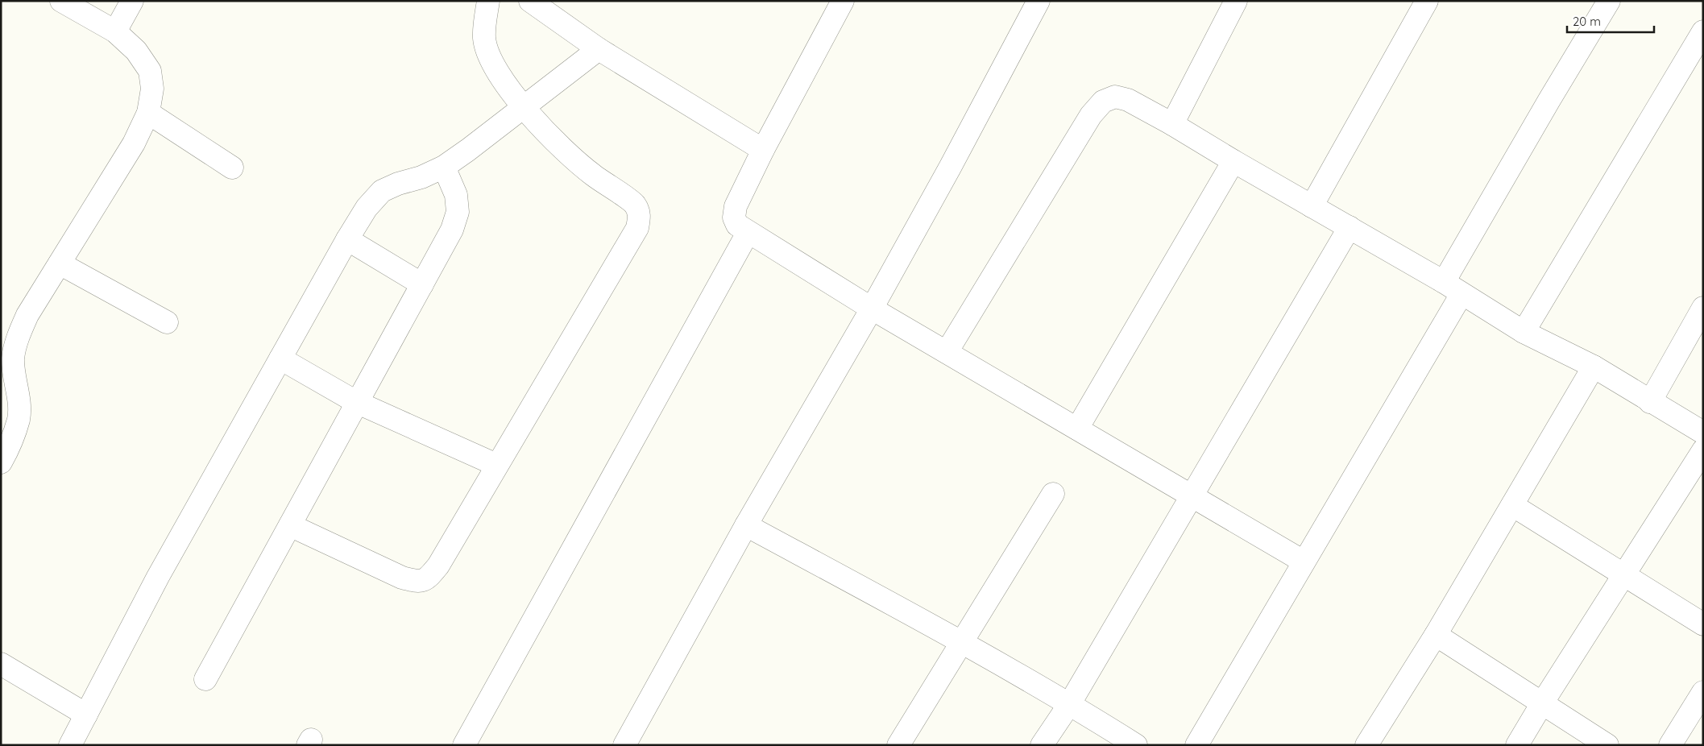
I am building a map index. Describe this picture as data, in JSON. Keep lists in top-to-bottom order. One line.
{"scale_bar":"20 m"}
